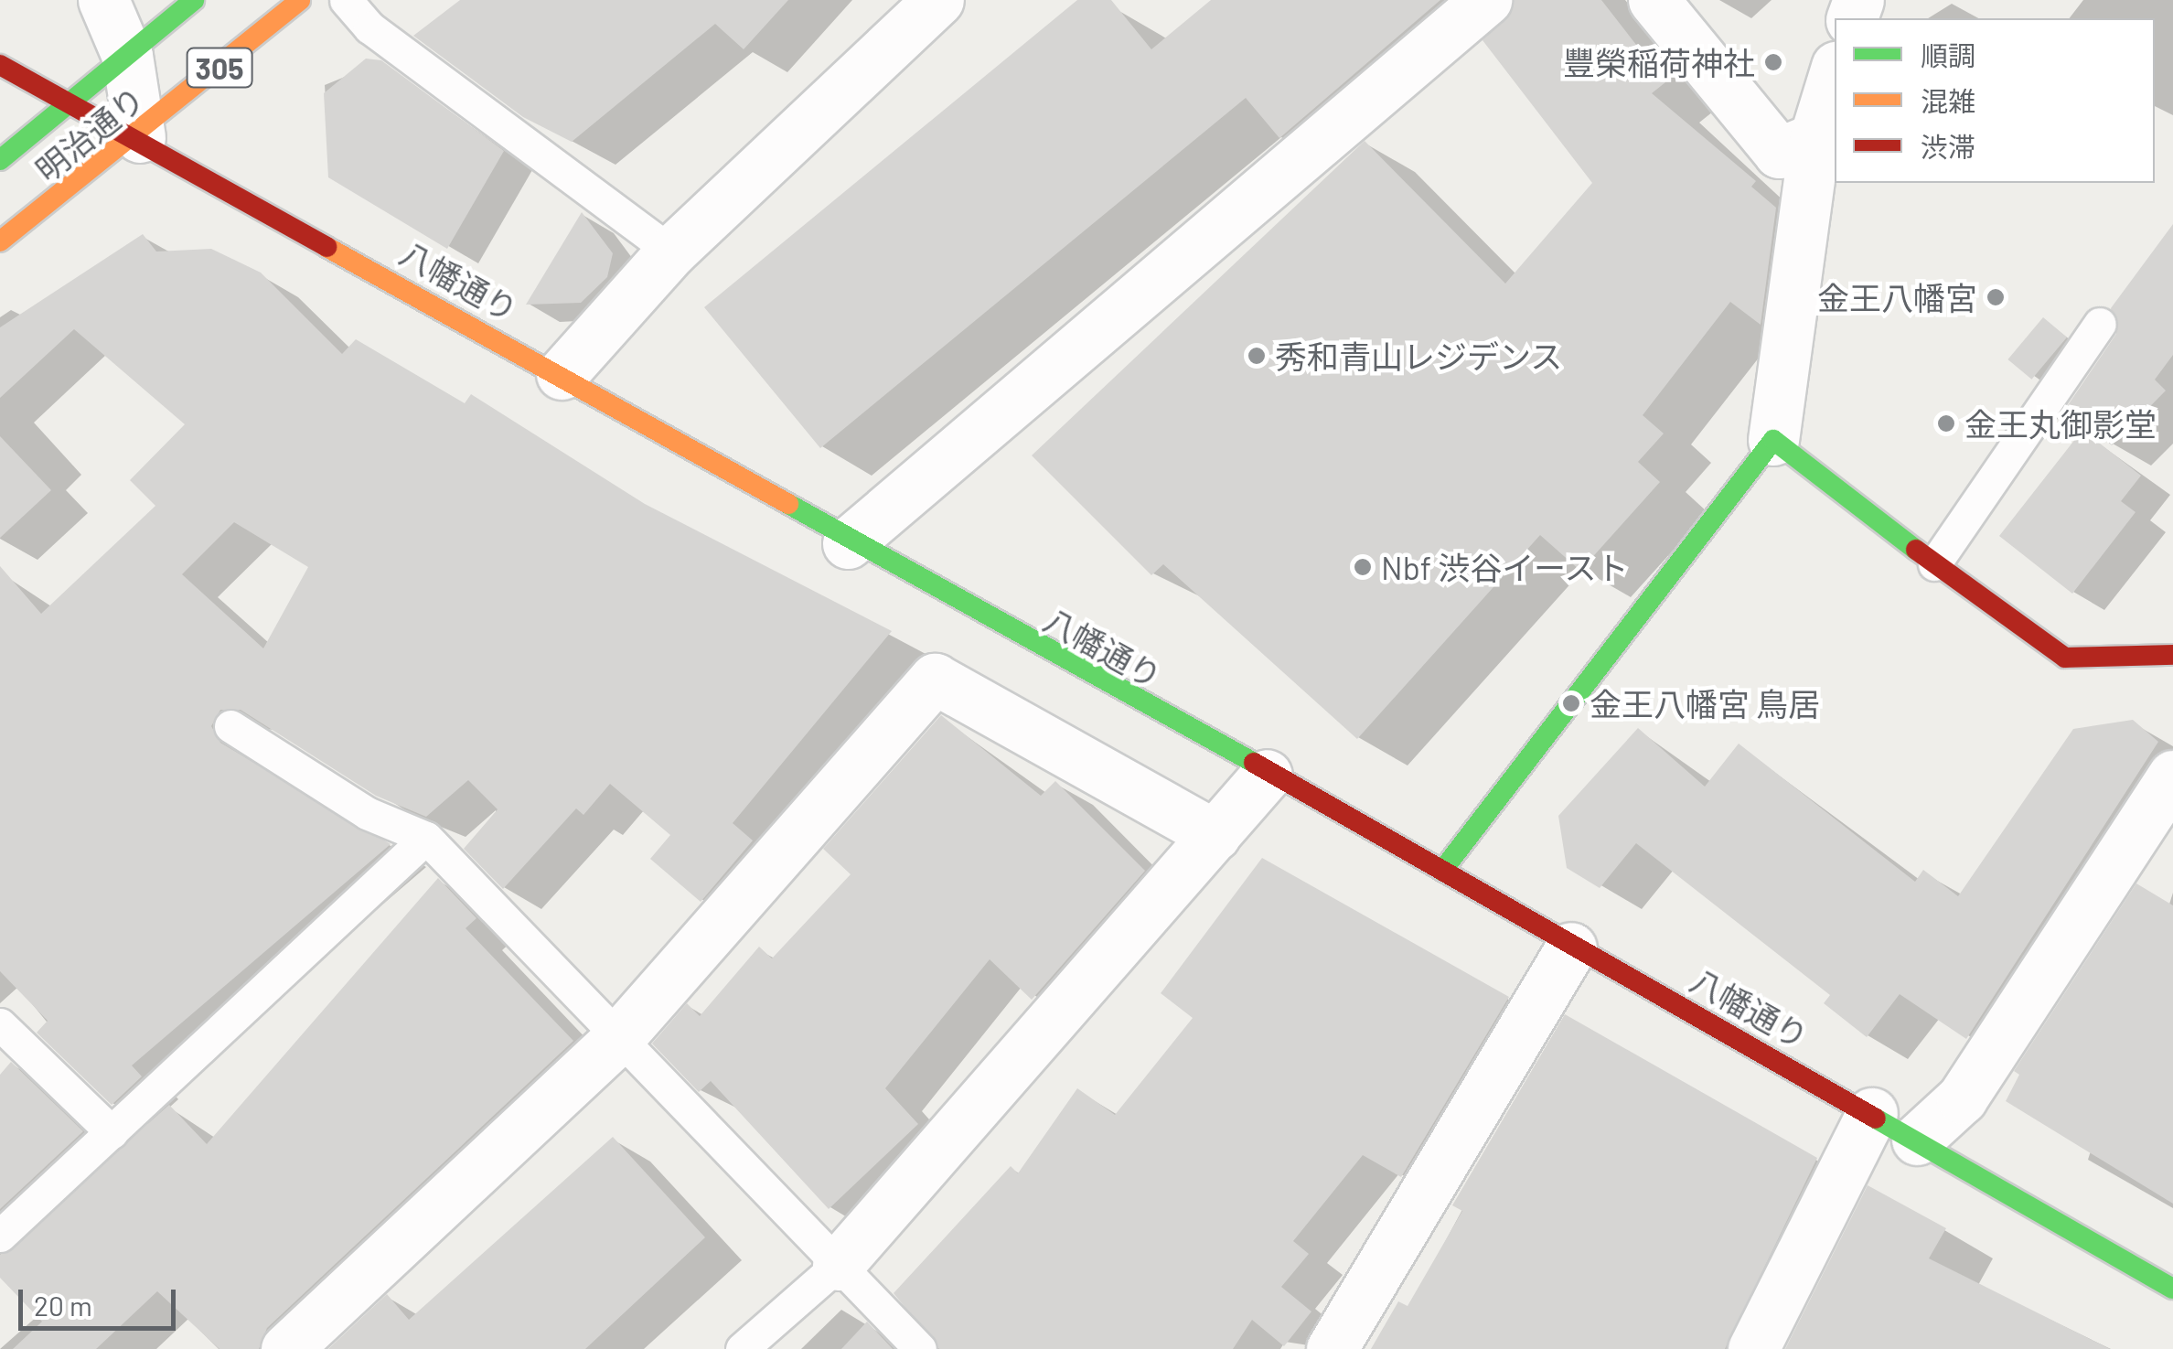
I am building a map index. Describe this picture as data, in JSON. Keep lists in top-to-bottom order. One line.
{"streets":{"street":["305","明治通り","八幡通り"]},"crossings":[["明治通り","八幡通り"]],"places":["豐榮稲荷神社","金王八幡宮","秀和青山レジデンス","金王丸御影堂","Nbf 渋谷イースト","金王八幡宮 鳥居"],"legend":["順調","混雑","渋滞"],"scale_bar":"20 m"}
